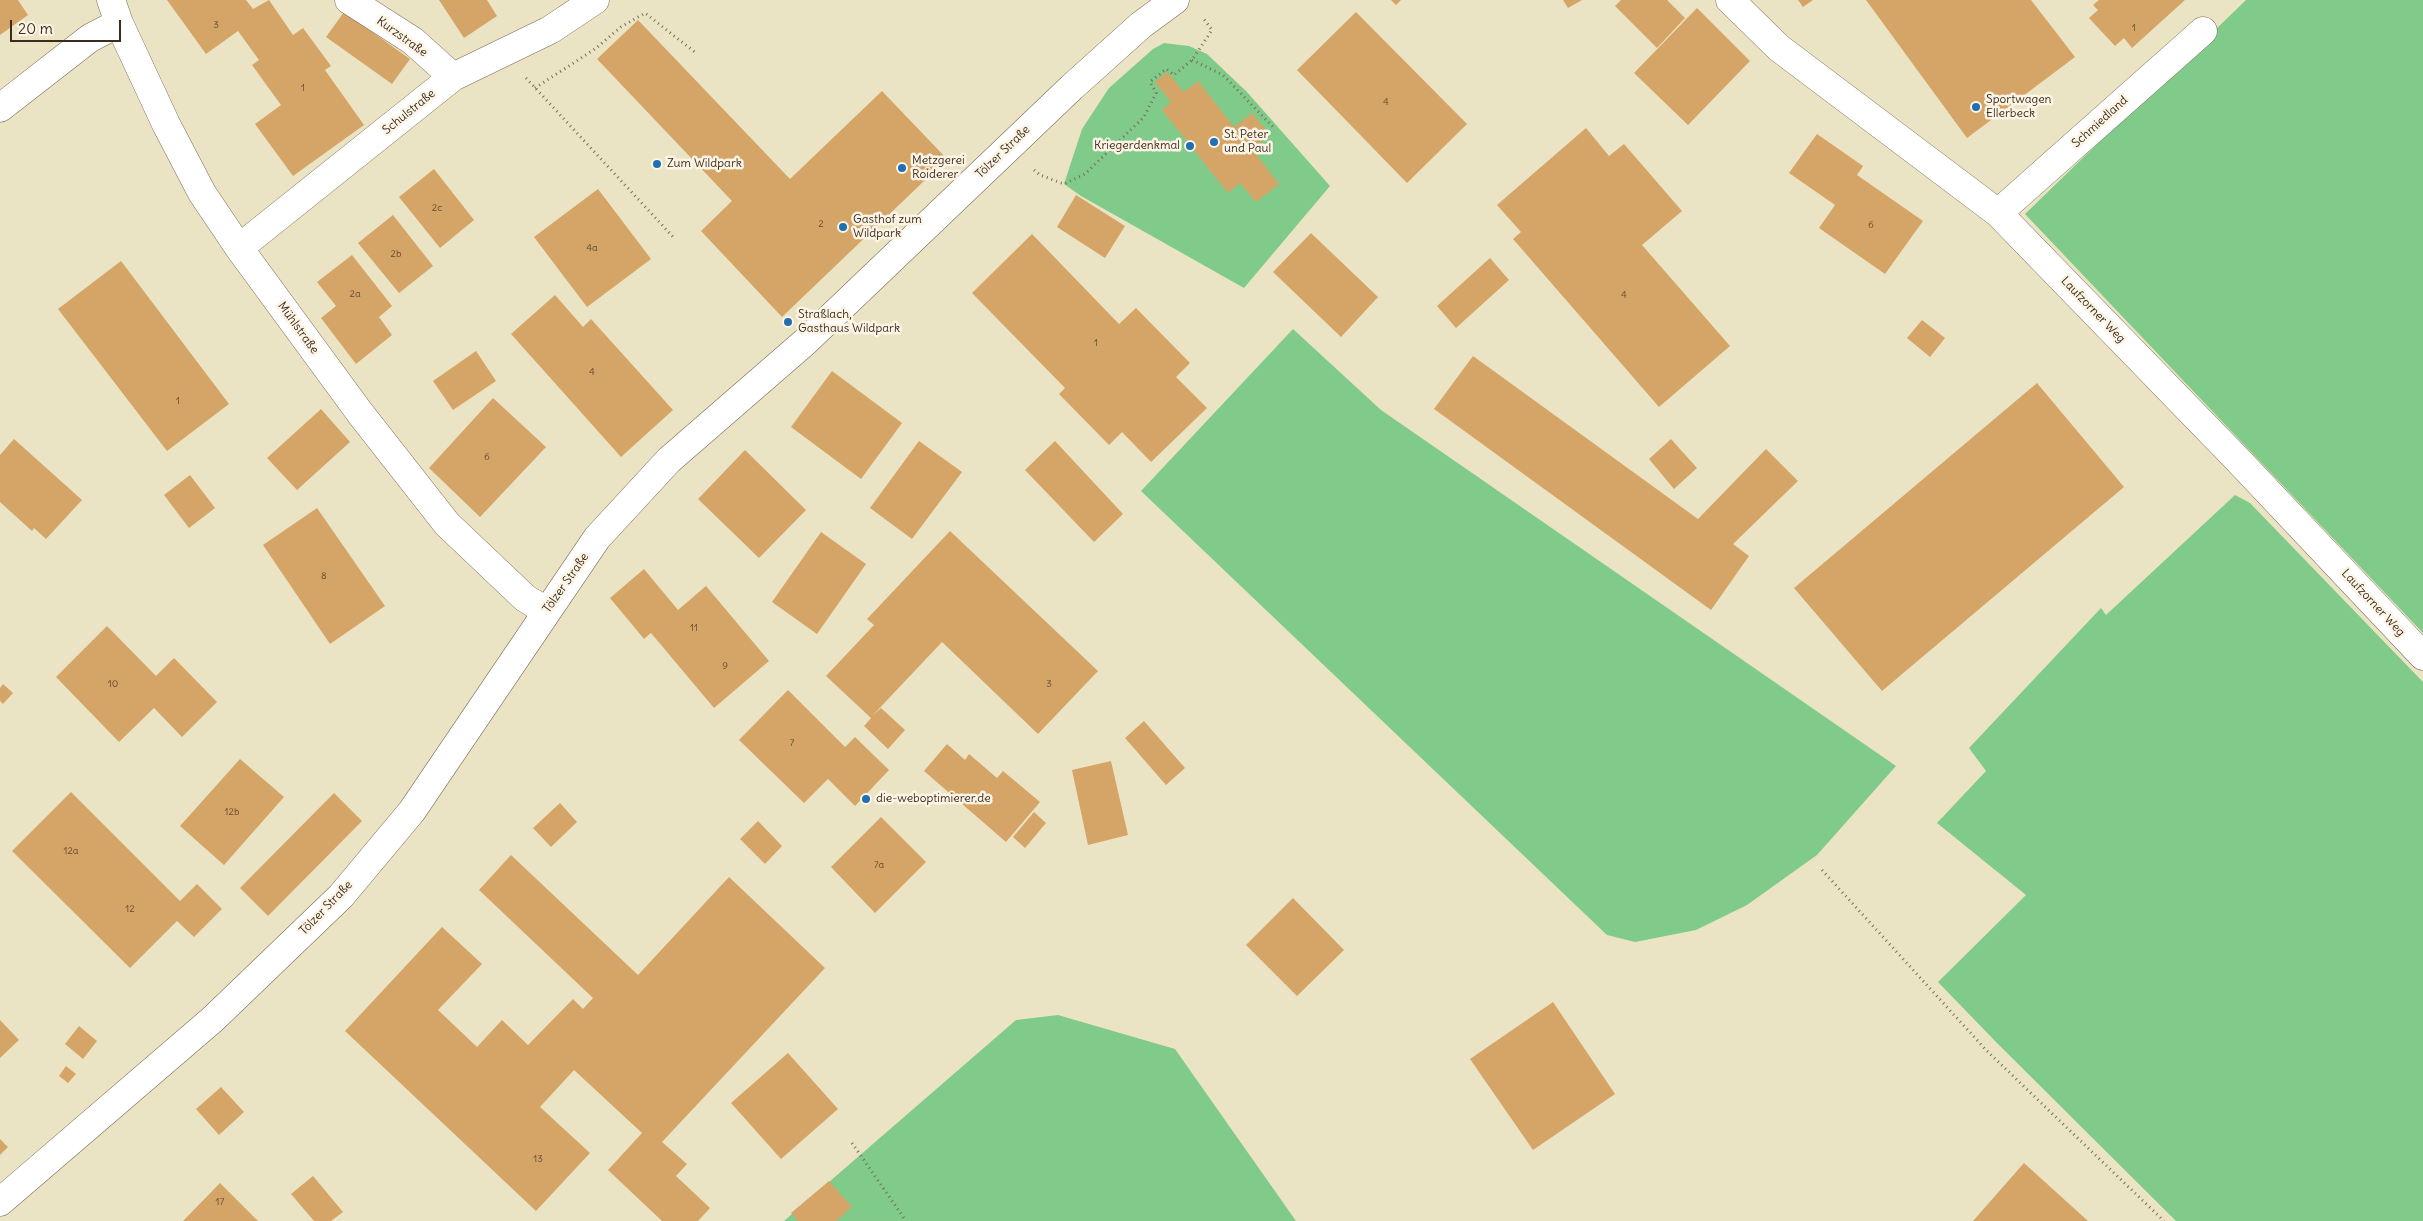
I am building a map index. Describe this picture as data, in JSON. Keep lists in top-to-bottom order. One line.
{"streets":{"street":["Kurzstraße","Schulstraße","Schmiedland","Tölzer Straße","Laufzorner Weg","Mühlstraße"]},"crossings":[["Kurzstraße","Schulstraße"],["Schulstraße","Mühlstraße"],["Schmiedland","Laufzorner Weg"],["Tölzer Straße","Mühlstraße"]],"places":["Sportwagen Ellerbeck","St. Peter und Paul","Kriegerdenkmal","Zum Wildpark","Metzgerei Roiderer","Gasthof zum Wildpark","Straßlach, Gasthaus Wildpark","die-weboptimierer.de"],"house_numbers":["3","1","1","4","2c","2","6","4a","2b","2a","4","1","4","1","6","8","11","9","10","3","7","12b","12a","7a","12","13","17"],"scale_bar":"20 m"}
